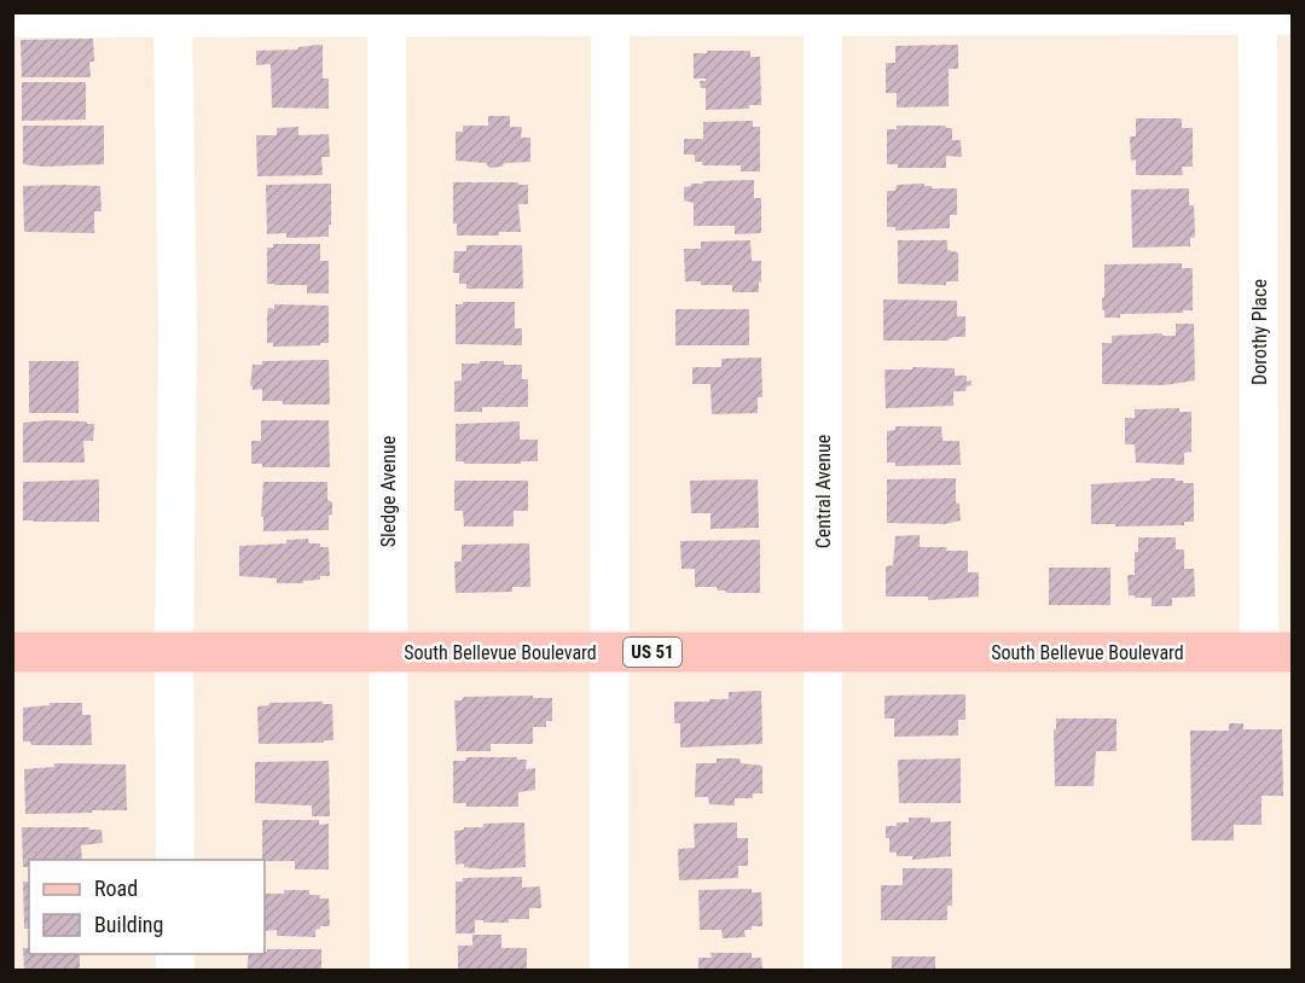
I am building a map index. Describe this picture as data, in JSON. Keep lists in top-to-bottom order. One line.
{"streets":{"main road":["South Bellevue Boulevard","US 51"],"street":["Dorothy Place","Sledge Avenue","Central Avenue"]},"crossings":[["Dorothy Place","South Bellevue Boulevard"],["Sledge Avenue","South Bellevue Boulevard"],["Central Avenue","South Bellevue Boulevard"]],"legend":["Road","Building"]}
